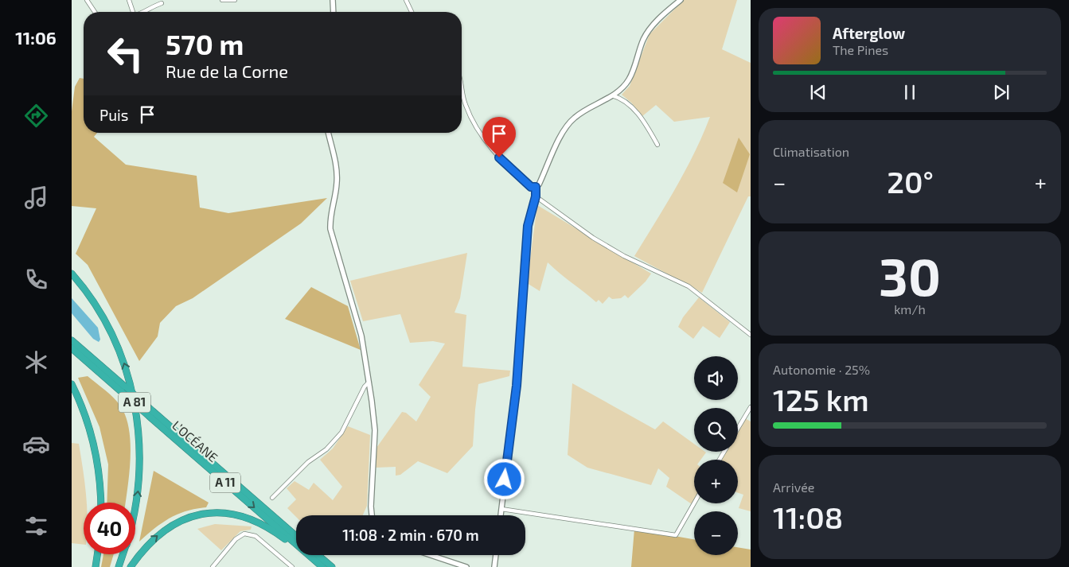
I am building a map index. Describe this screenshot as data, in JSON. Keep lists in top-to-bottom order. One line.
{"streets":{"highway":["A 81","L’OCÉANE","A 11"]},"page":{"tabs":"11:06","turn":["570 m","Rue de la Corne"],"song":["Afterglow","The Pines"],"then":"Puis","tile":["Climatisation",["30","km/h"],["Autonomie · 25%","125 km"],["Arrivée","11:08"]],"heat":["−","20°","+"],"map_buttons":["+","−"],"limit":"40","trip":"11:08 · 2 min · 670 m"}}
